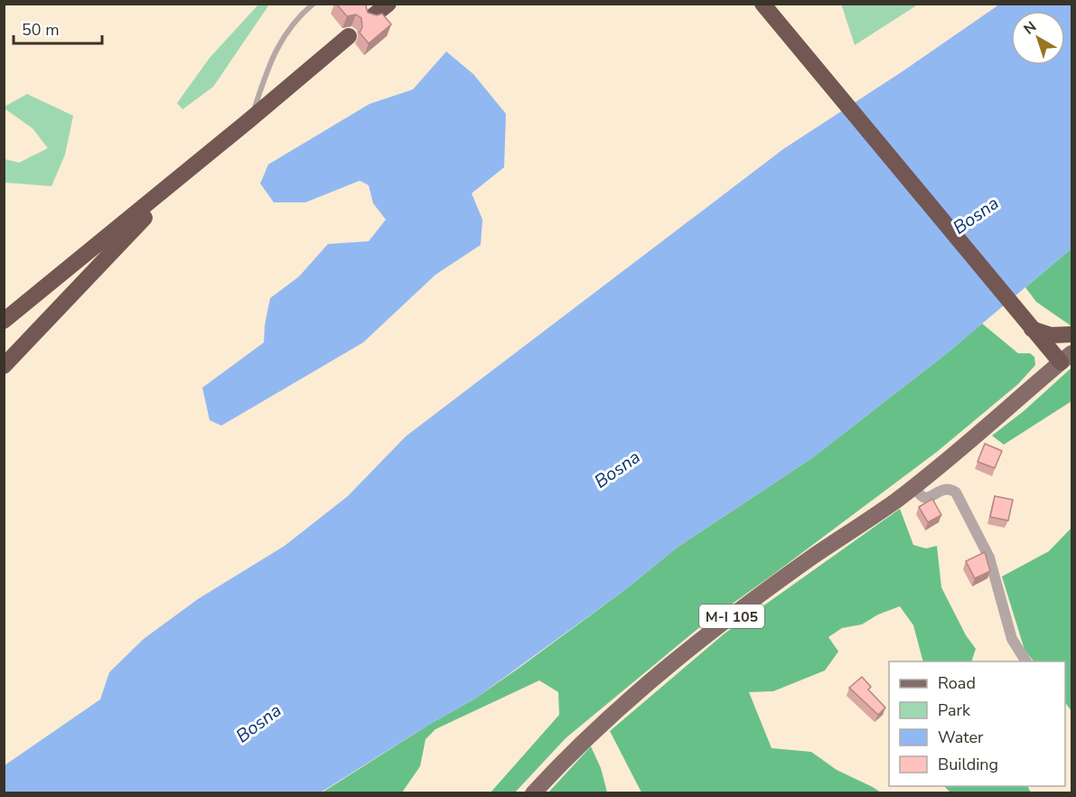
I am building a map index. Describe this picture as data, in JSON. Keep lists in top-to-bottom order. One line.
{"streets":{"main road":["M-I 105"]},"water":["Bosna"],"legend":["Road","Park","Water","Building"],"scale_bar":"50 m","north":"top left"}
